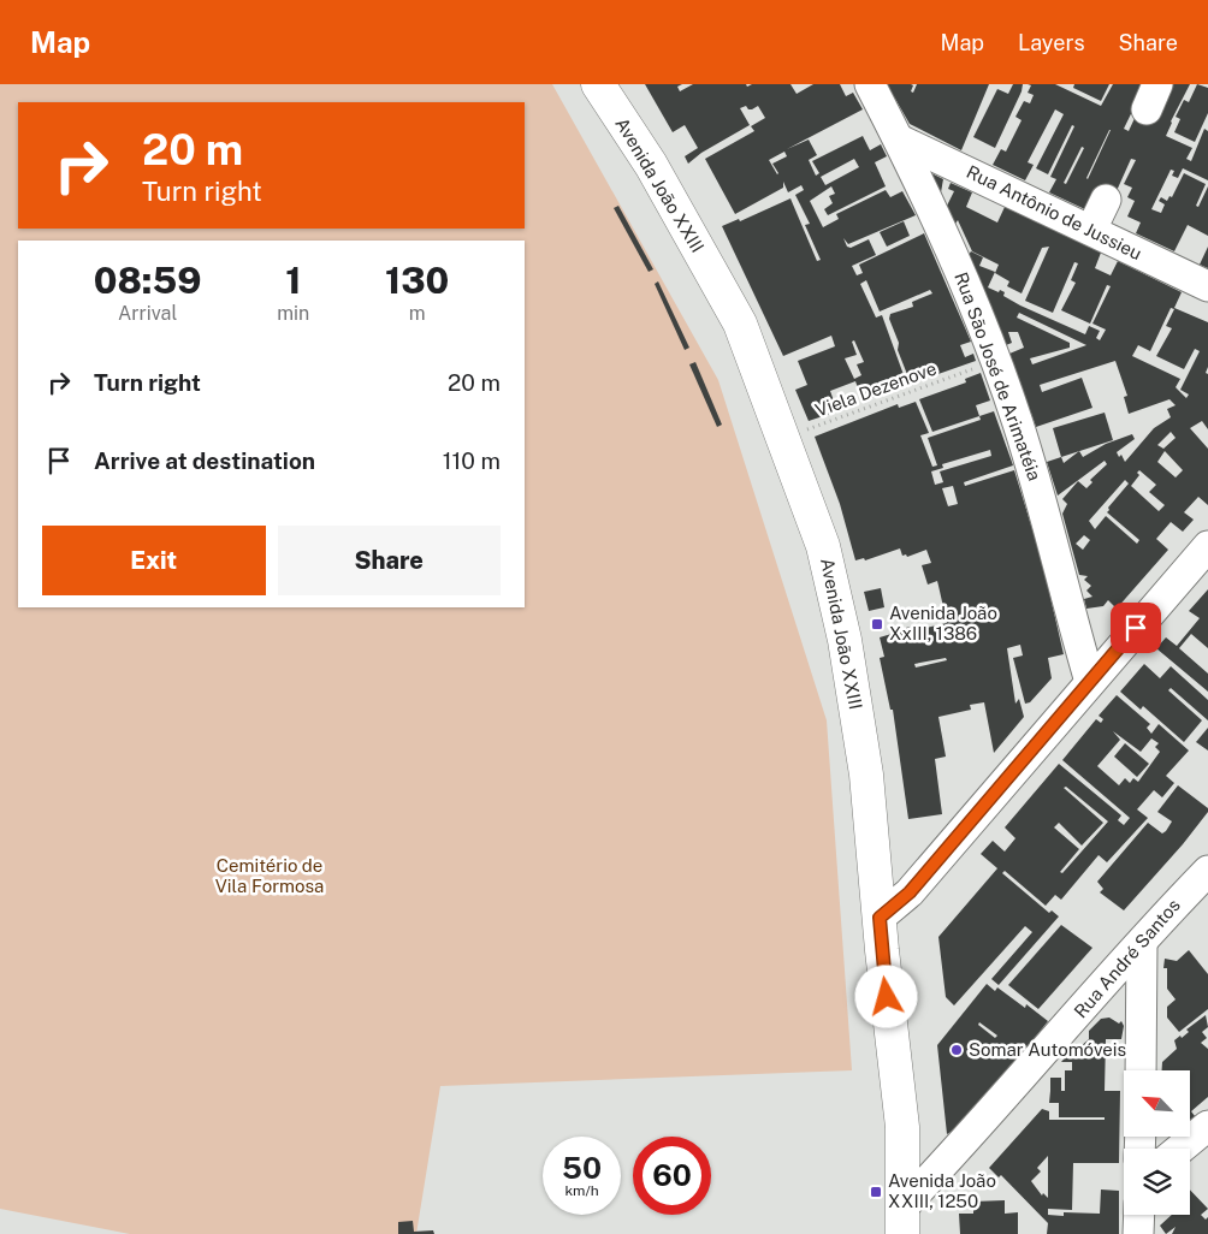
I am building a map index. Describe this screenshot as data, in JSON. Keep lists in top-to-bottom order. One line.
{"streets":{"main road":["Avenida João XXIII"],"street":["Rua Antônio de Jussieu","Rua São José de Arimatéia","Rua André Santos"],"path":["Viela Dezenove"]},"crossings":[["Avenida João XXIII","Viela Dezenove"],["Avenida João XXIII","Rua André Santos"],["Rua Antônio de Jussieu","Rua São José de Arimatéia"]],"parks":["Cemitério de Vila Formosa"],"places":{"transit":["Avenida João XxIII, 1386","Avenida João XXIII, 1250"],"other":["Somar Automóveis"]},"north":"top left","page":{"header":"Map","nav":["Map","Layers","Share"],"turn":["20 m","Turn right"],"eta":["08:59","Arrival","1","min","130","m"],"list":[{"name":"Turn right","value":"20 m"},{"name":"Arrive at destination","value":"110 m"}],"buttons":["Exit","Share"],"speed":"50 km/h","limit":"60"}}
